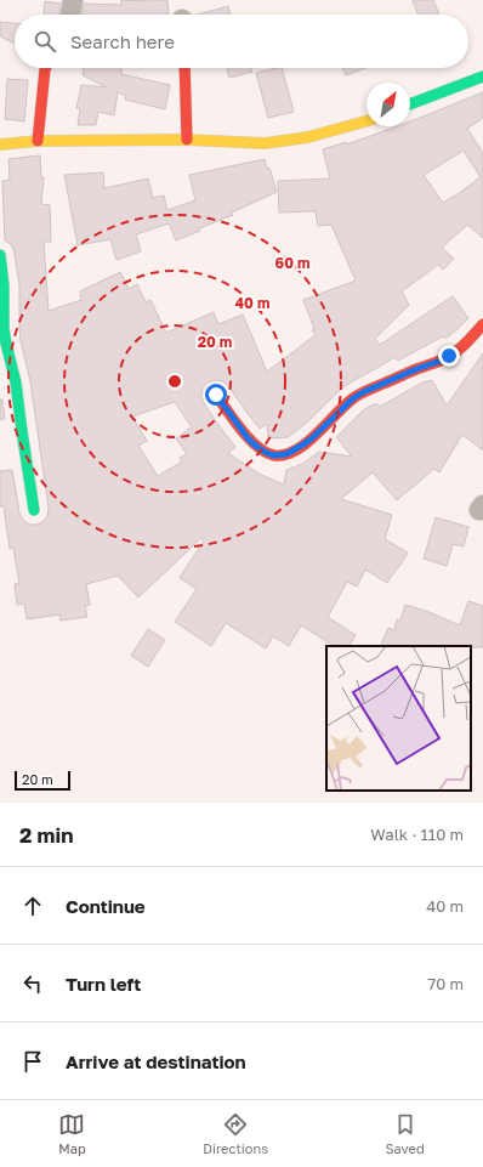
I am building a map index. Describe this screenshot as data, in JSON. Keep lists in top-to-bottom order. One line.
{"scale_bar":"20 m","north":"top right","page":{"search":"Search here","scale":"20 m","heading":["2 min","Walk · 110 m"],"list":[["Continue","40 m"],["Turn left","70 m"],"Arrive at destination"],"nav":["Map","Directions","Saved"]},"rings":["60 m","40 m","20 m"]}
